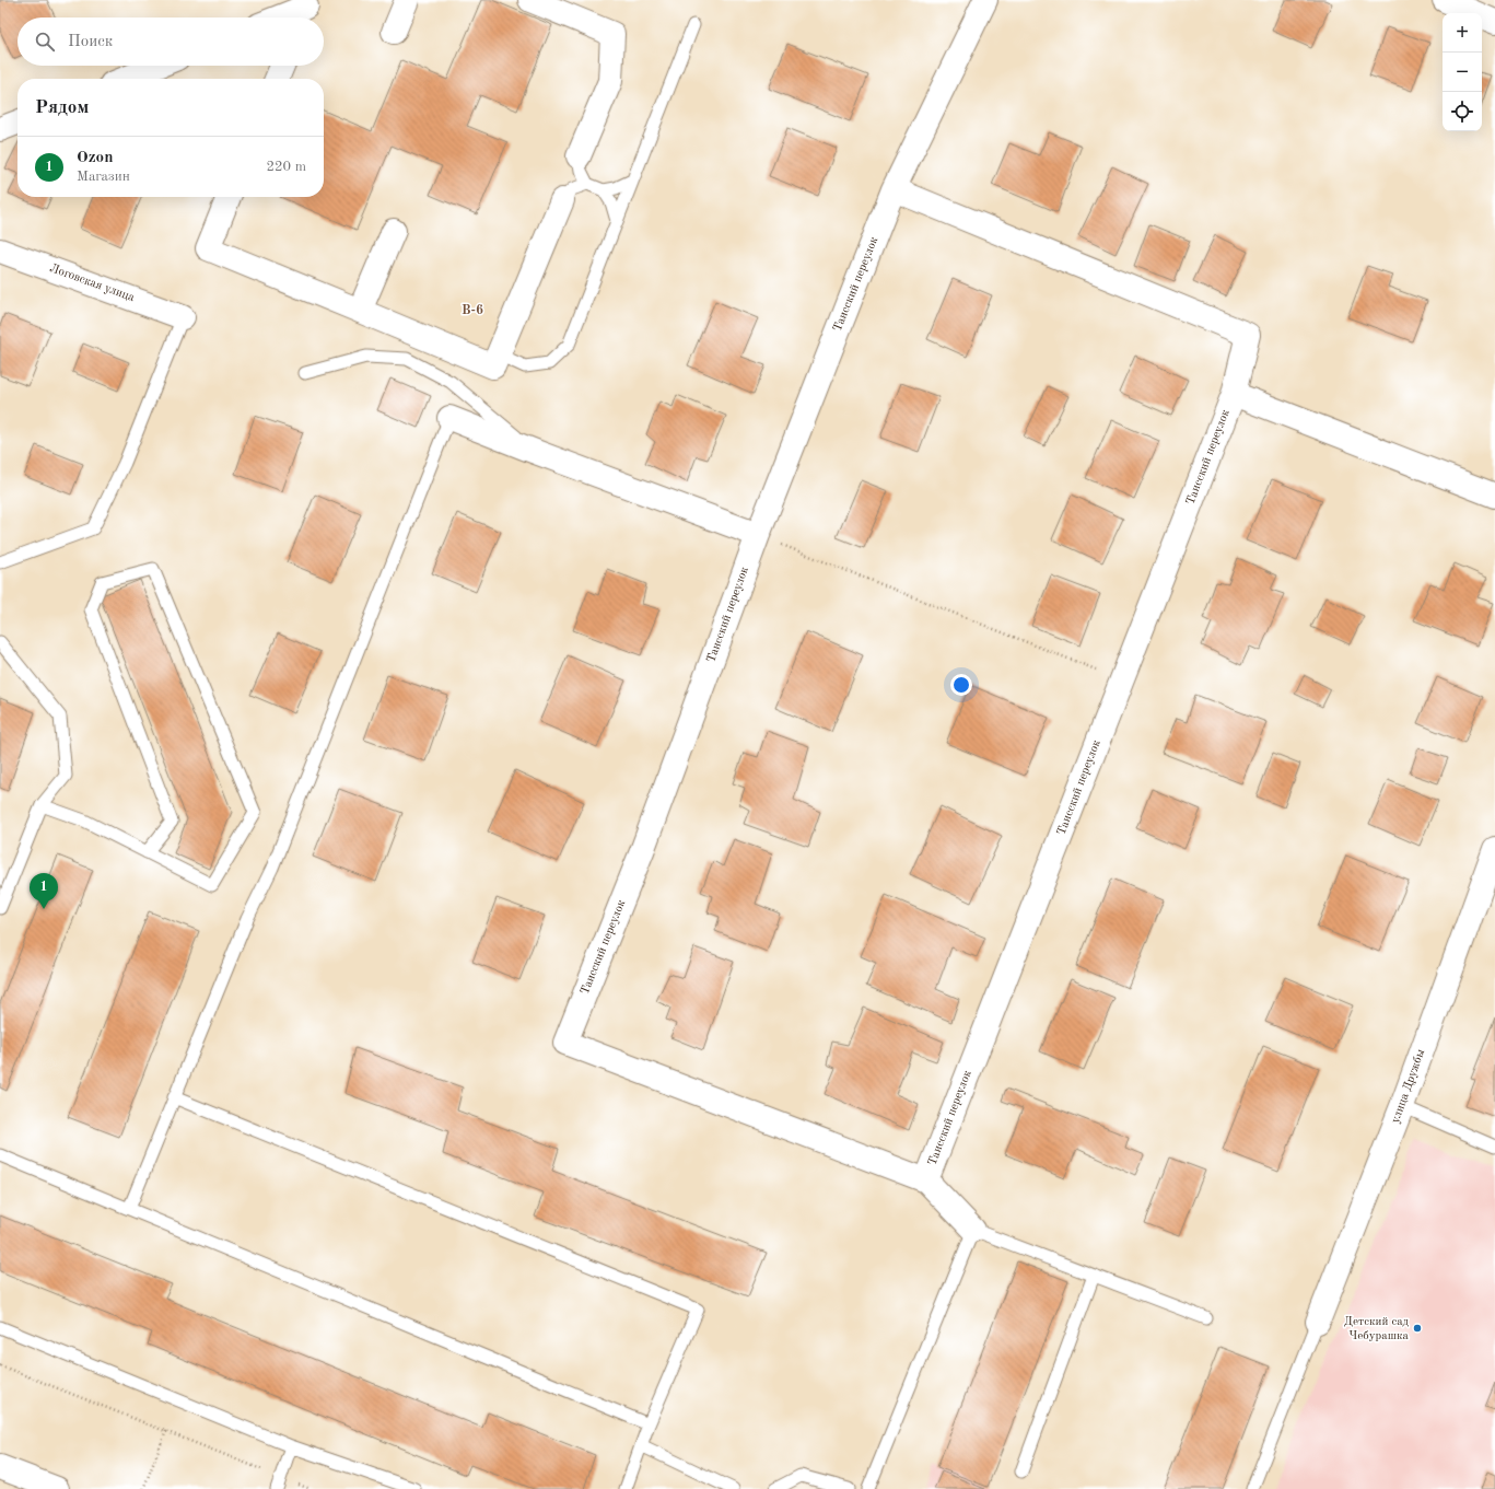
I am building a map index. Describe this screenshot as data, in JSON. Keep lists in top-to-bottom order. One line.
{"streets":{"street":["Логовская улица","Таисский переулок","улица Дружбы"]},"districts":["В-6"],"places":["Детский сад Чебурашка"],"page":{"map_buttons":["+","−"],"search":"Поиск","heading":"Рядом","list":[{"mark":"1","name":"Ozon","note":"Магазин","value":"220 m"}],"pins":"1"}}
